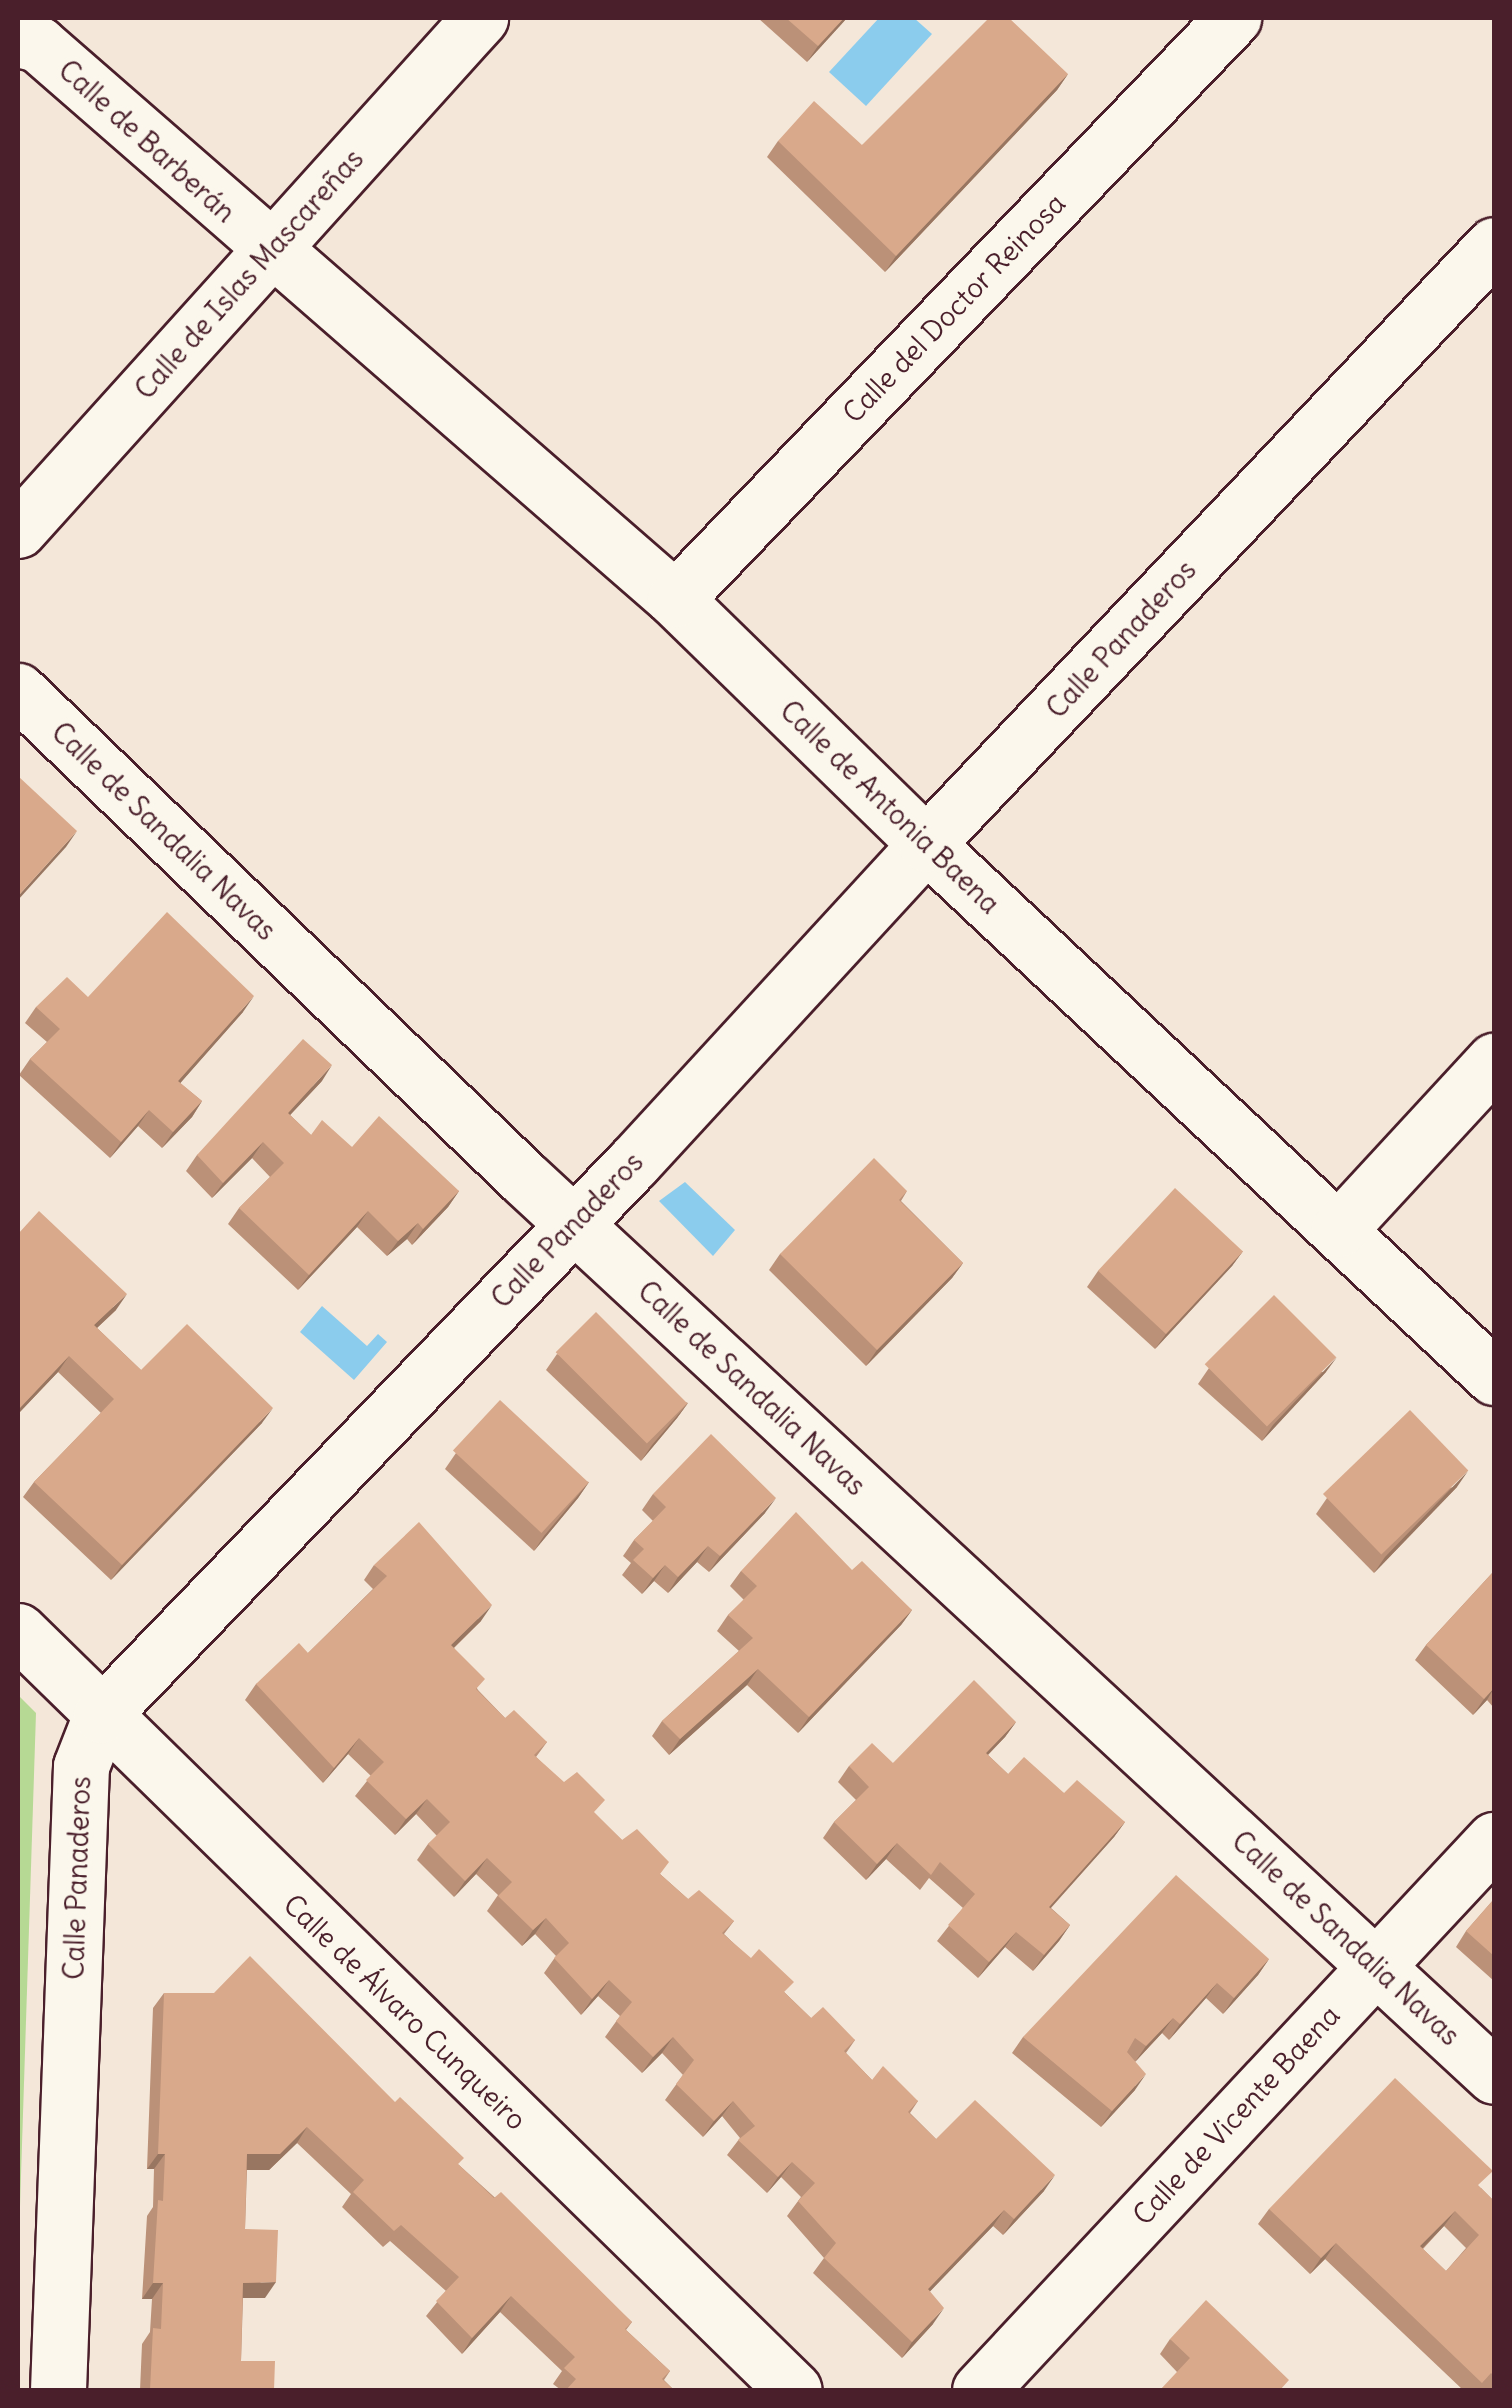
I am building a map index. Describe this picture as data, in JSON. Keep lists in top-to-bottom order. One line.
{"streets":{"street":["Calle de Barberán","Calle de Islas Mascareñas","Calle del Doctor Reinosa","Calle Panaderos","Calle de Antonia Baena","Calle de Sandalia Navas","Calle de Álvaro Cunqueiro","Calle de Vicente Baena"]},"crossings":[["Calle de Barberán","Calle de Islas Mascareñas"],["Calle de Barberán","Calle de Antonia Baena"],["Calle de Islas Mascareñas","Calle de Antonia Baena"],["Calle del Doctor Reinosa","Calle de Antonia Baena"],["Calle Panaderos","Calle de Antonia Baena"],["Calle Panaderos","Calle de Sandalia Navas"],["Calle Panaderos","Calle de Álvaro Cunqueiro"],["Calle de Sandalia Navas","Calle de Vicente Baena"]]}
